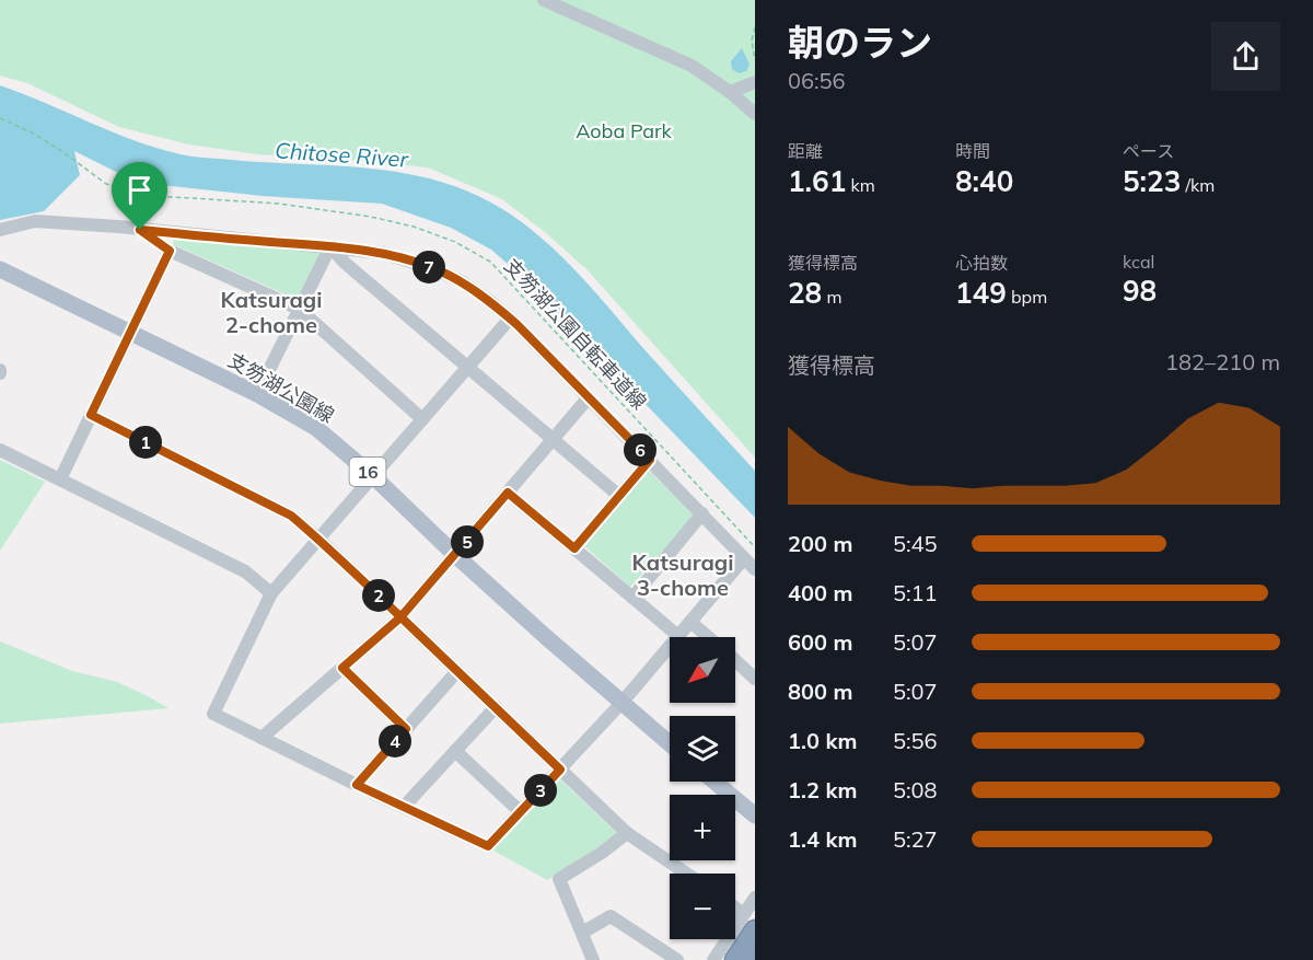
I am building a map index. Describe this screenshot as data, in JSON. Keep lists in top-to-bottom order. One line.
{"streets":{"main road":["支笏湖公園線","16"],"path":["支笏湖公園自転車道線"]},"districts":["Katsuragi 2-chome","Katsuragi 3-chome"],"water":["Chitose River"],"parks":["Aoba Park"],"north":"bottom left","page":{"heading":["朝のラン","06:56"],"stats":[["距離","1.61 km"],["時間","8:40"],["ペース","5:23 /km"],["獲得標高","28 m"],["心拍数","149 bpm"],["kcal","98"]],"pins":["7","1","6","5","2","4","3"],"chart":["獲得標高","182–210 m"],"list":[{"name":"200 m","note":"5:45"},{"name":"400 m","note":"5:11"},{"name":"600 m","note":"5:07"},{"name":"800 m","note":"5:07"},{"name":"1.0 km","note":"5:56"},{"name":"1.2 km","note":"5:08"},{"name":"1.4 km","note":"5:27"}],"map_buttons":["+","−"]}}
